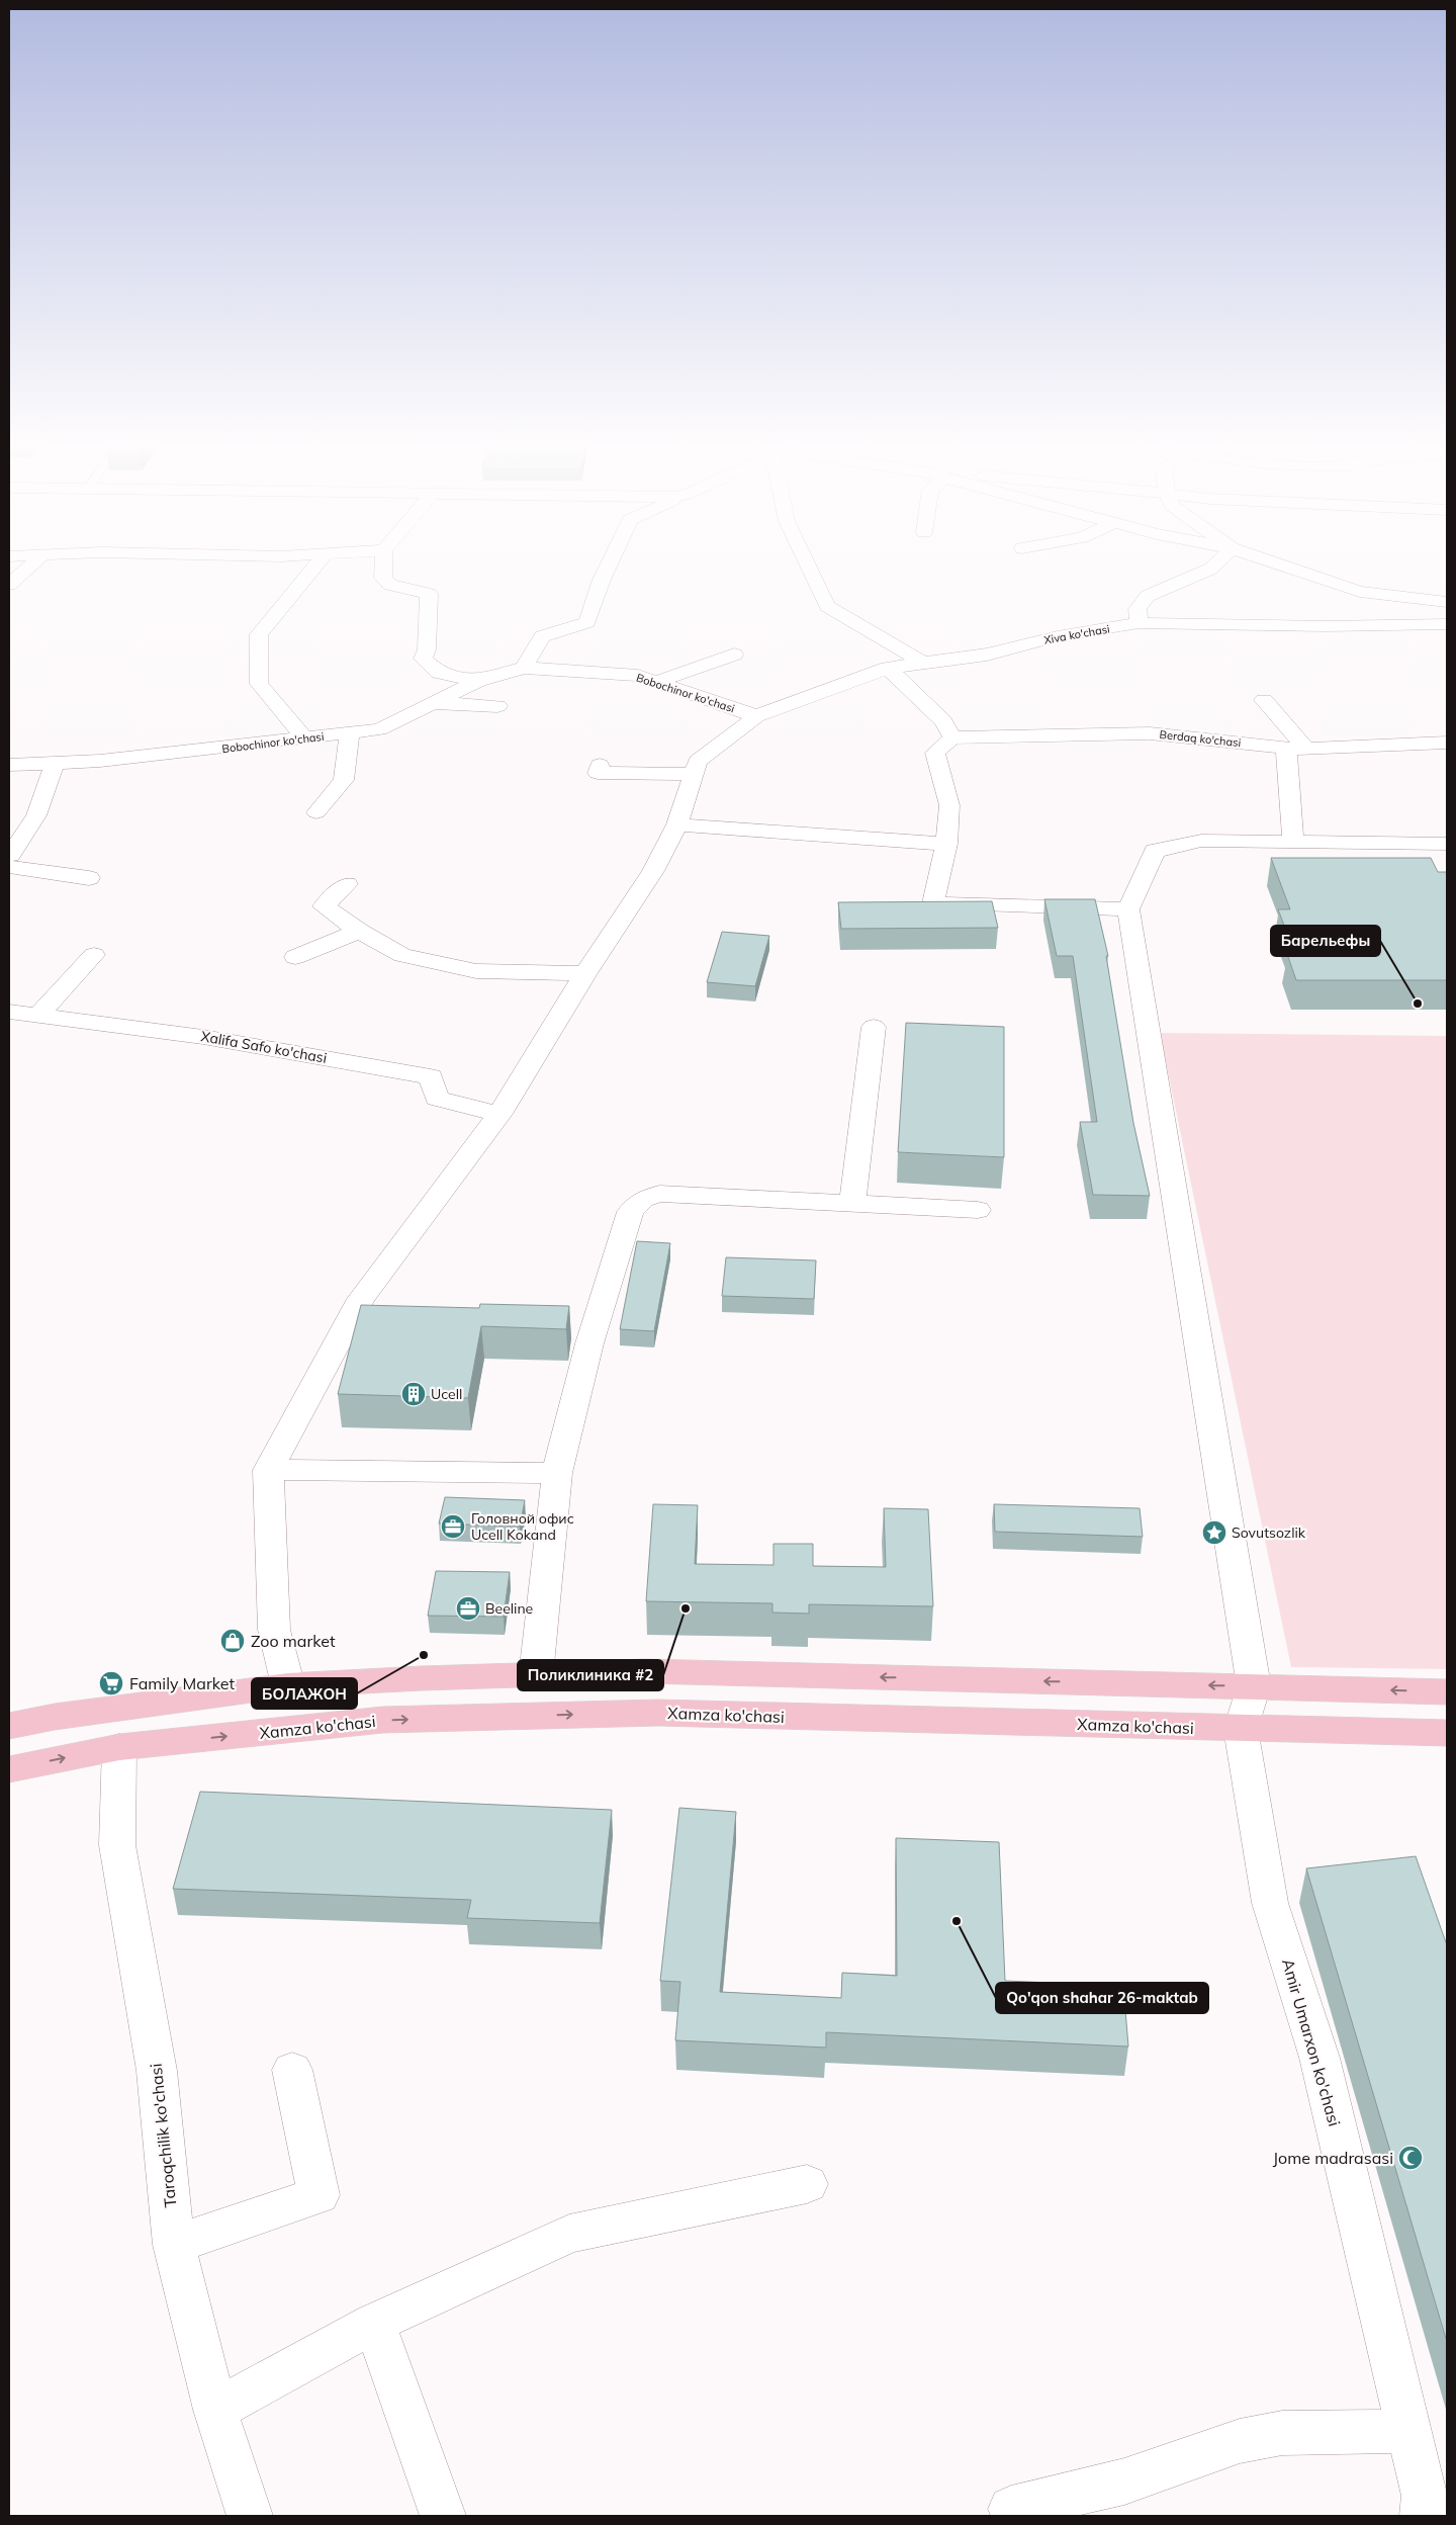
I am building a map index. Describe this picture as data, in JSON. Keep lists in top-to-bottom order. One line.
{"streets":{"main road":["Xamza ko'chasi"],"street":["Xiva ko'chasi","Bobochinor ko'chasi","Berdaq ko'chasi","Xalifa Safo ko'chasi","Amir Umarxon ko'chasi","Taroqchilik ko'chasi"]},"crossings":[["Xiva ko'chasi","Bobochinor ko'chasi"],["Xiva ko'chasi","Xalifa Safo ko'chasi"],["Xamza ko'chasi","Amir Umarxon ko'chasi"],["Xamza ko'chasi","Taroqchilik ko'chasi"]],"places":{"other":["Барельефы","Поликлиника #2","БОЛАЖОН","Qo'qon shahar 26-maktab"],"building":["Ucell"],"office":["Головной офис Ucell Kokand","Beeline"],"place":["Sovutsozlik"],"shop":["Zoo market"],"supermarket":["Family Market"],"mosque":["Jome madrasasi"]}}
